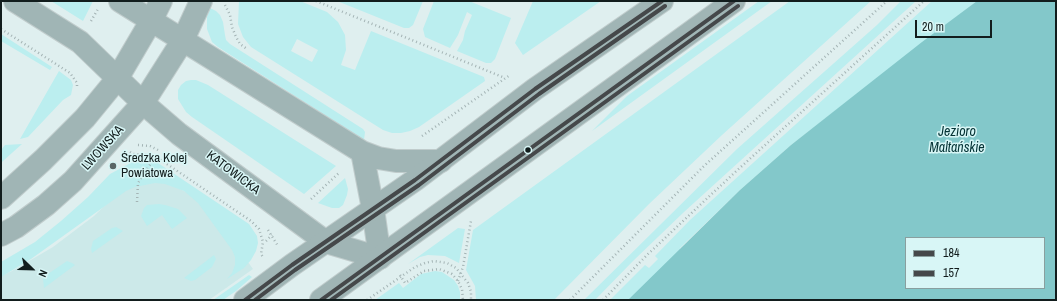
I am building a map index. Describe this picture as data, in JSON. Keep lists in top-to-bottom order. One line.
{"streets":{"street":["LWOWSKA","KATOWICKA"]},"crossings":[["LWOWSKA","KATOWICKA"]],"water":["Jezioro Maltańskie"],"places":["Średzka Kolej Powiatowa"],"lines":["transit line 184","transit line 157"],"legend":["184","157"],"scale_bar":"20 m","north":"bottom right"}
